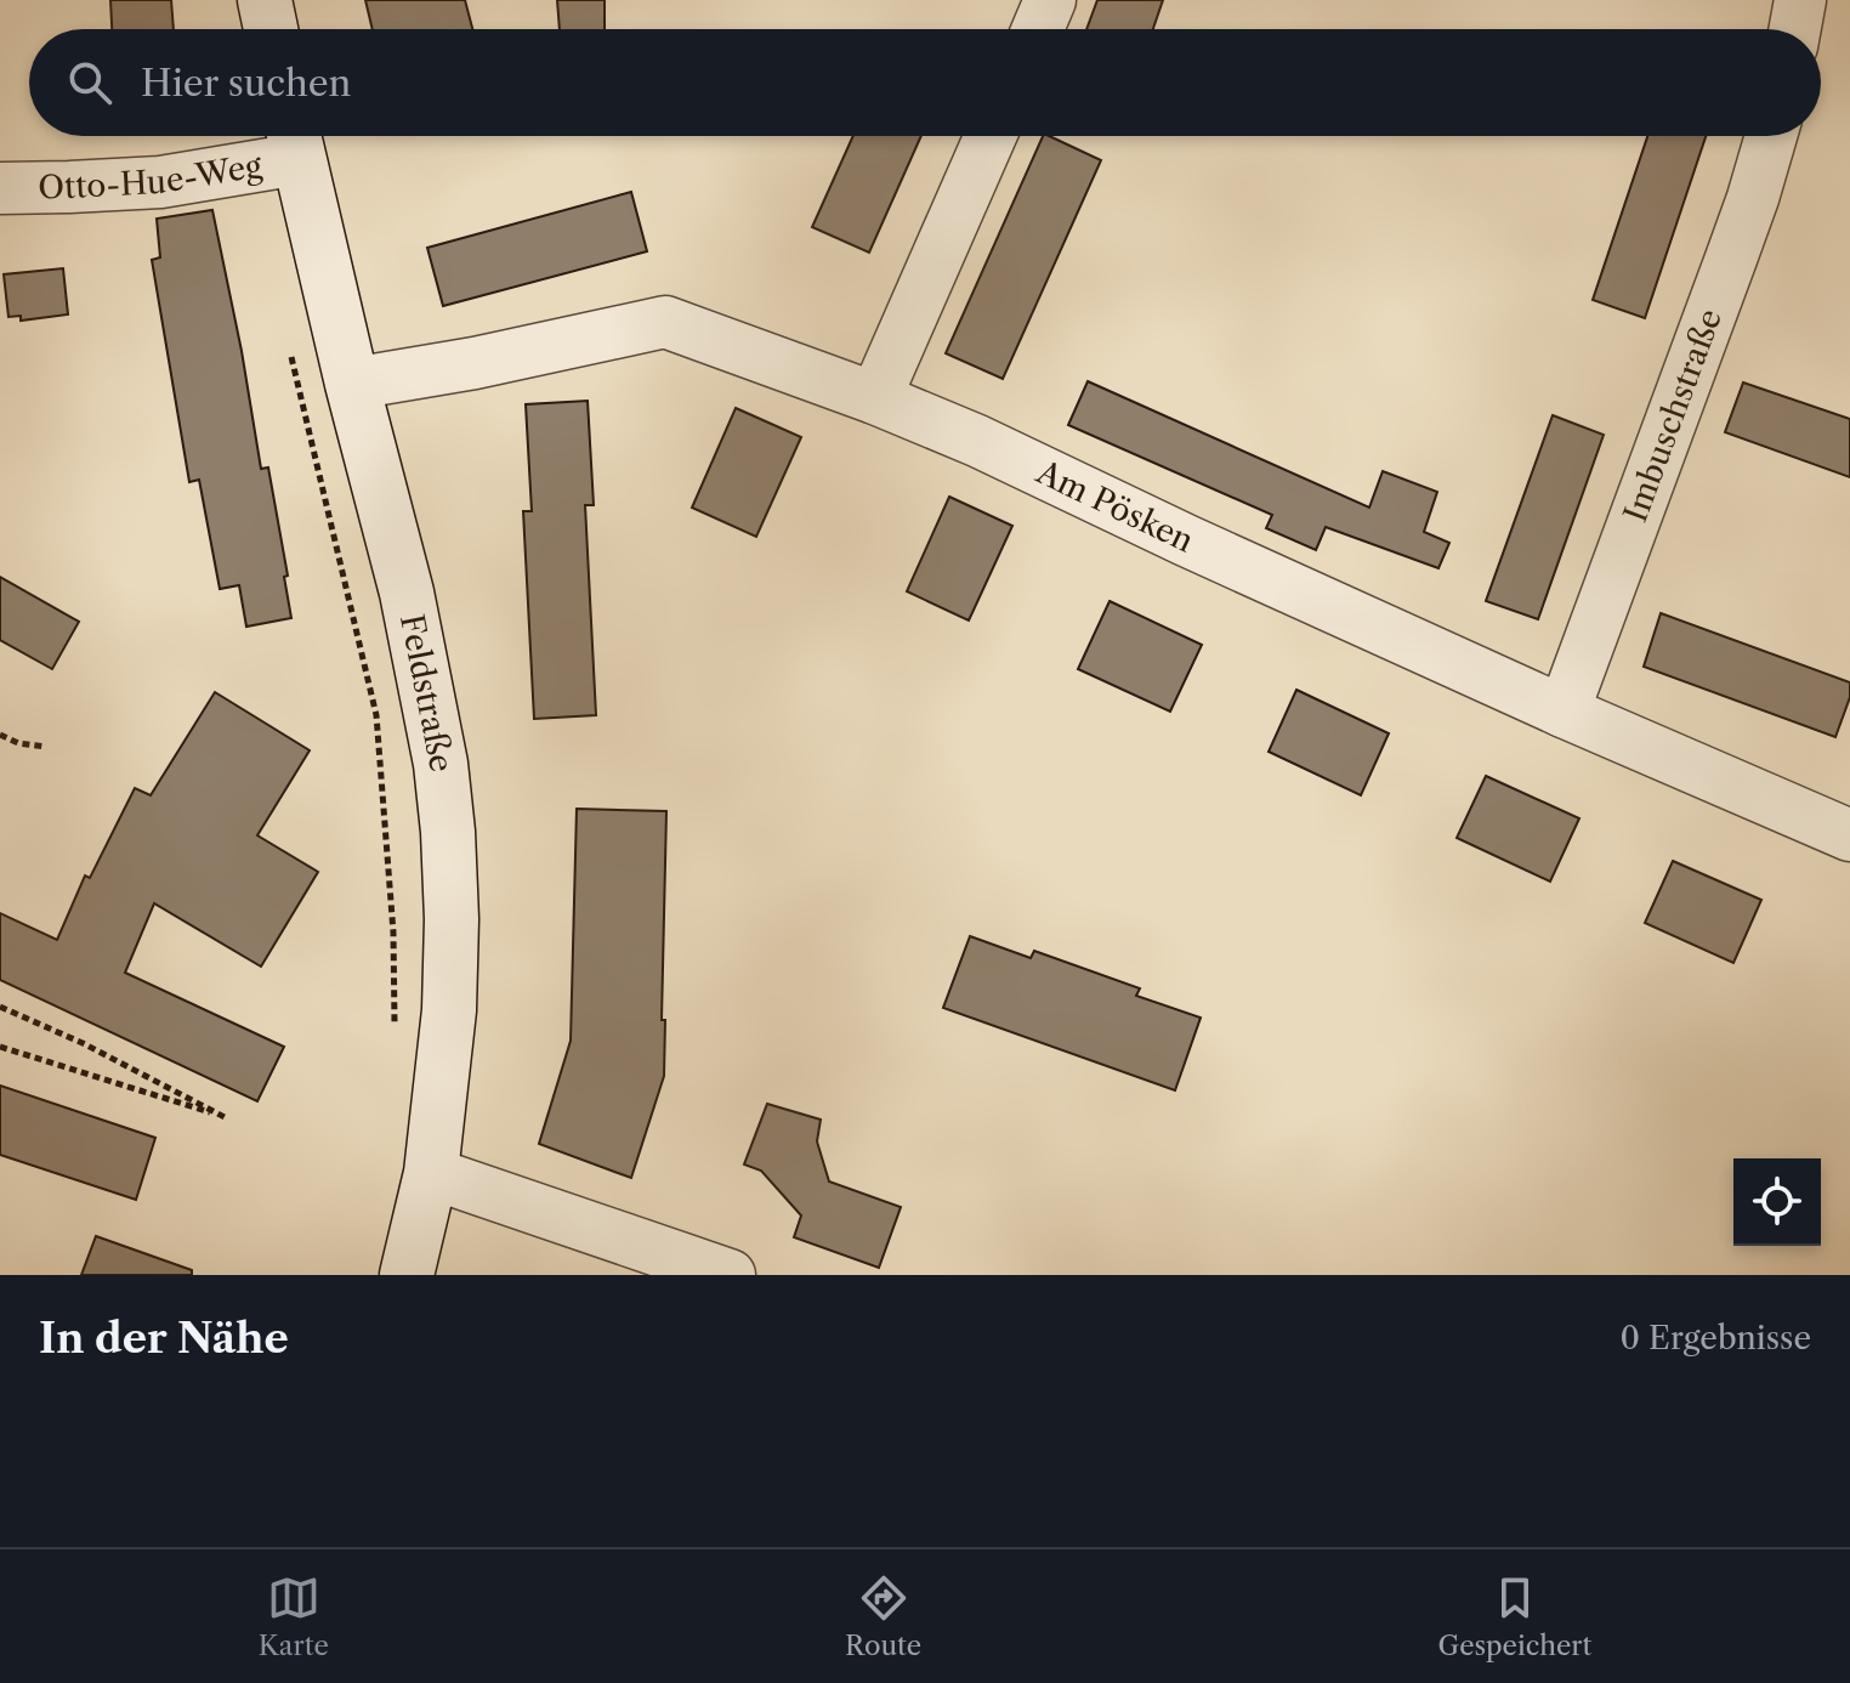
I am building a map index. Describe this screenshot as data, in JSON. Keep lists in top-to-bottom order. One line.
{"streets":{"main road":["Feldstraße"],"street":["Otto-Hue-Weg","Imbuschstraße","Am Pösken"]},"crossings":[["Otto-Hue-Weg","Feldstraße"],["Imbuschstraße","Am Pösken"],["Am Pösken","Feldstraße"]],"page":{"search":"Hier suchen","heading":["In der Nähe","0 Ergebnisse"],"nav":["Karte","Route","Gespeichert"]}}
